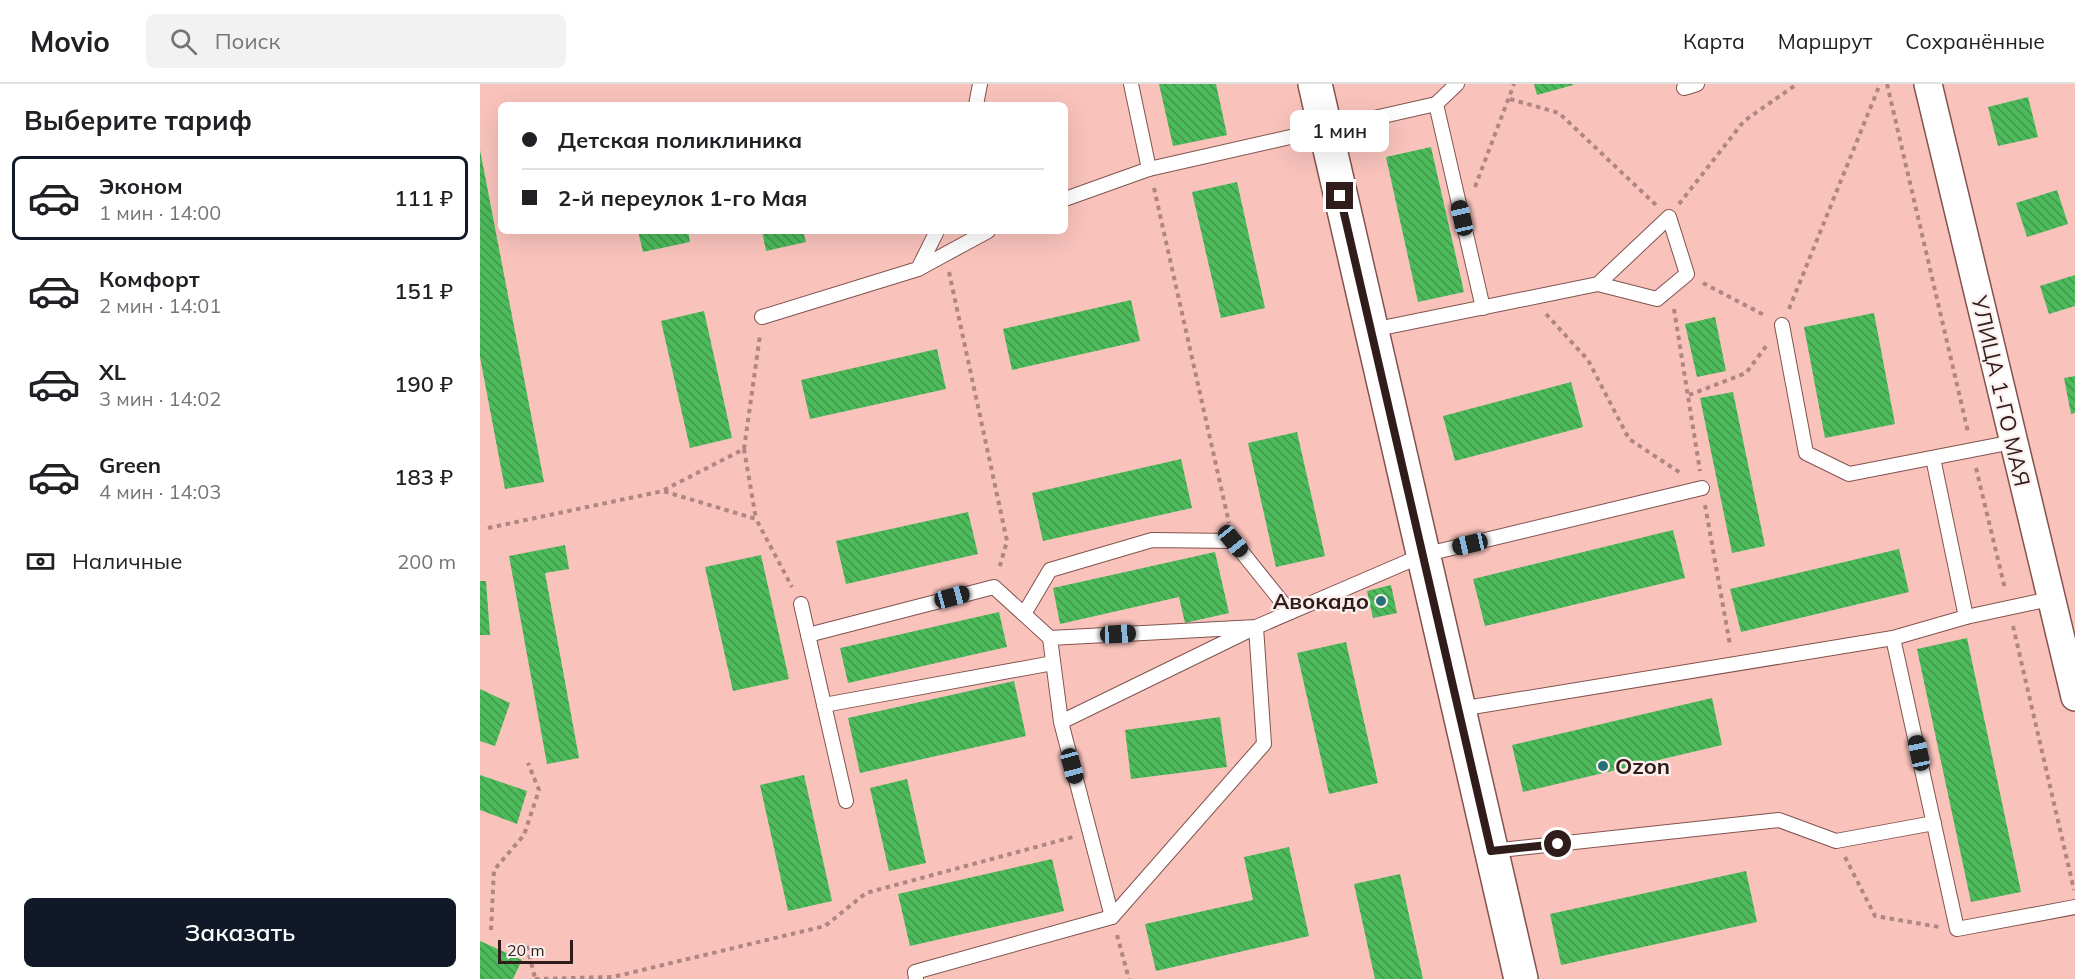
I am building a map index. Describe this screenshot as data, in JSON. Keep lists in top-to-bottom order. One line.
{"streets":{"street":["УЛИЦА 1-ГО МАЯ"]},"places":["Авокадо","Ozon"],"scale_bar":"20 m","page":{"header":"Movio","search":"Поиск","nav":["Карта","Маршрут","Сохранённые"],"heading":"Выберите тариф","banner":["Детская поликлиника","2-й переулок 1-го Мая"],"bubble":"1 мин","list":[{"name":"Эконом","note":"1 мин · 14:00","value":"111 ₽"},{"name":"Комфорт","note":"2 мин · 14:01","value":"151 ₽"},{"name":"XL","note":"3 мин · 14:02","value":"190 ₽"},{"name":"Green","note":"4 мин · 14:03","value":"183 ₽"}],"pay":["Наличные","200 m"],"buttons":"Заказать","scale":"20 m"}}
